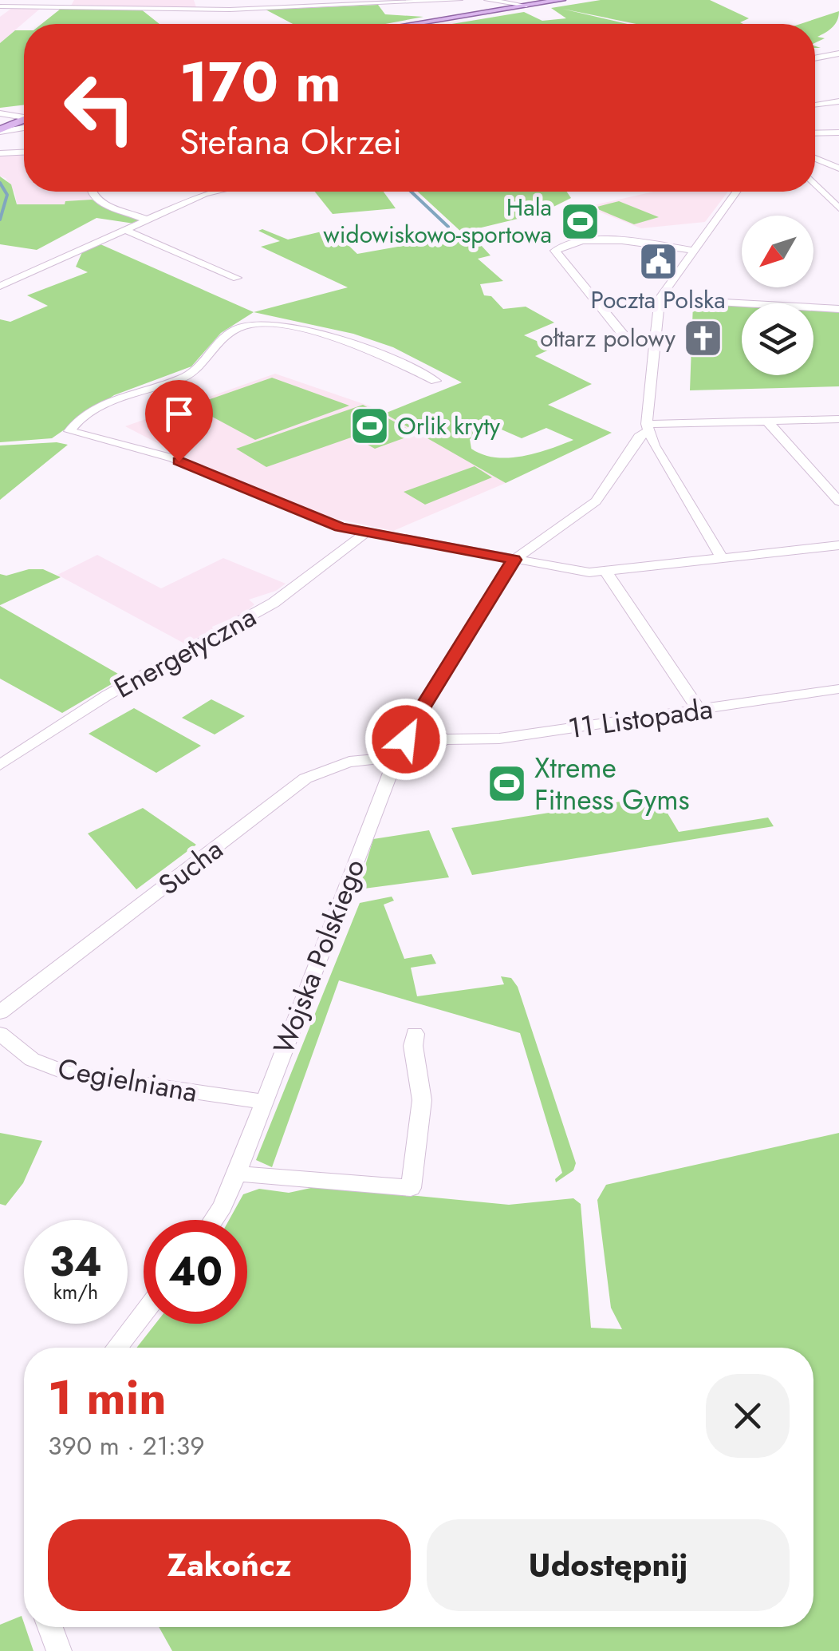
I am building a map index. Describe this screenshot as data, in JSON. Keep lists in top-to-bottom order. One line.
{"streets":{"street":["Energetyczna","11 Listopada","Sucha","Wojska Polskiego","Cegielniana"]},"crossings":[["11 Listopada","Sucha"],["11 Listopada","Wojska Polskiego"],["Sucha","Wojska Polskiego"],["Wojska Polskiego","Cegielniana"]],"places":{"sports":["Hala widowiskowo-sportowa","Orlik kryty","Xtreme Fitness Gyms"],"public building":["Poczta Polska"],"church":["ołtarz polowy"]},"north":"bottom left","page":{"turn":["170 m","Stefana Okrzei"],"speed":"34 km/h","limit":"40","heading":["1 min","390 m · 21:39"],"buttons":["Zakończ","Udostępnij"]}}
